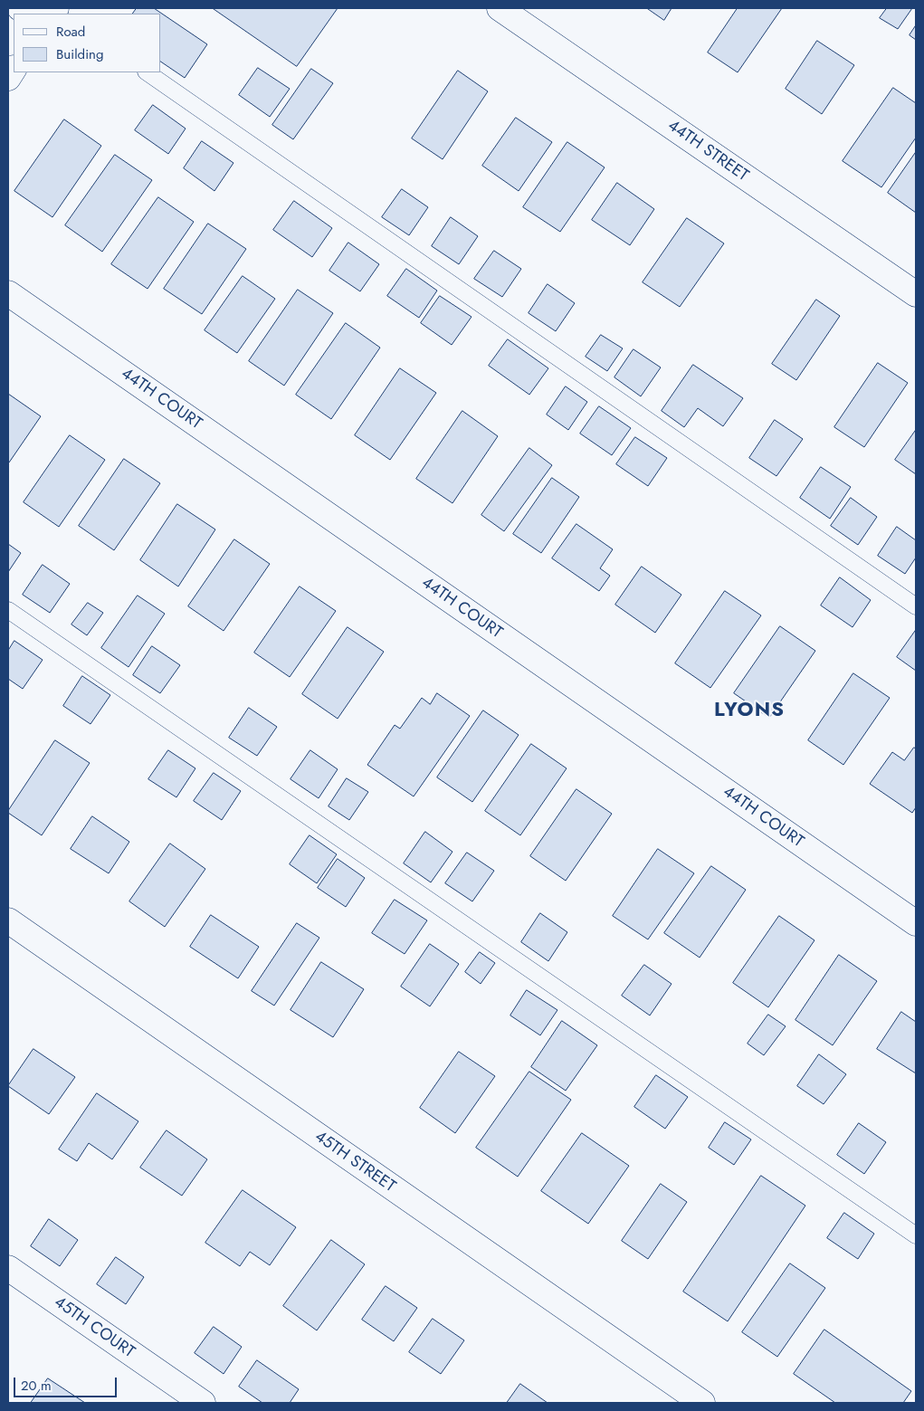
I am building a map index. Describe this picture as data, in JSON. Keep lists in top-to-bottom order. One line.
{"streets":{"street":["44TH STREET","44TH COURT","45TH STREET","45TH COURT"]},"districts":["LYONS"],"legend":["Road","Building"],"scale_bar":"20 m"}
